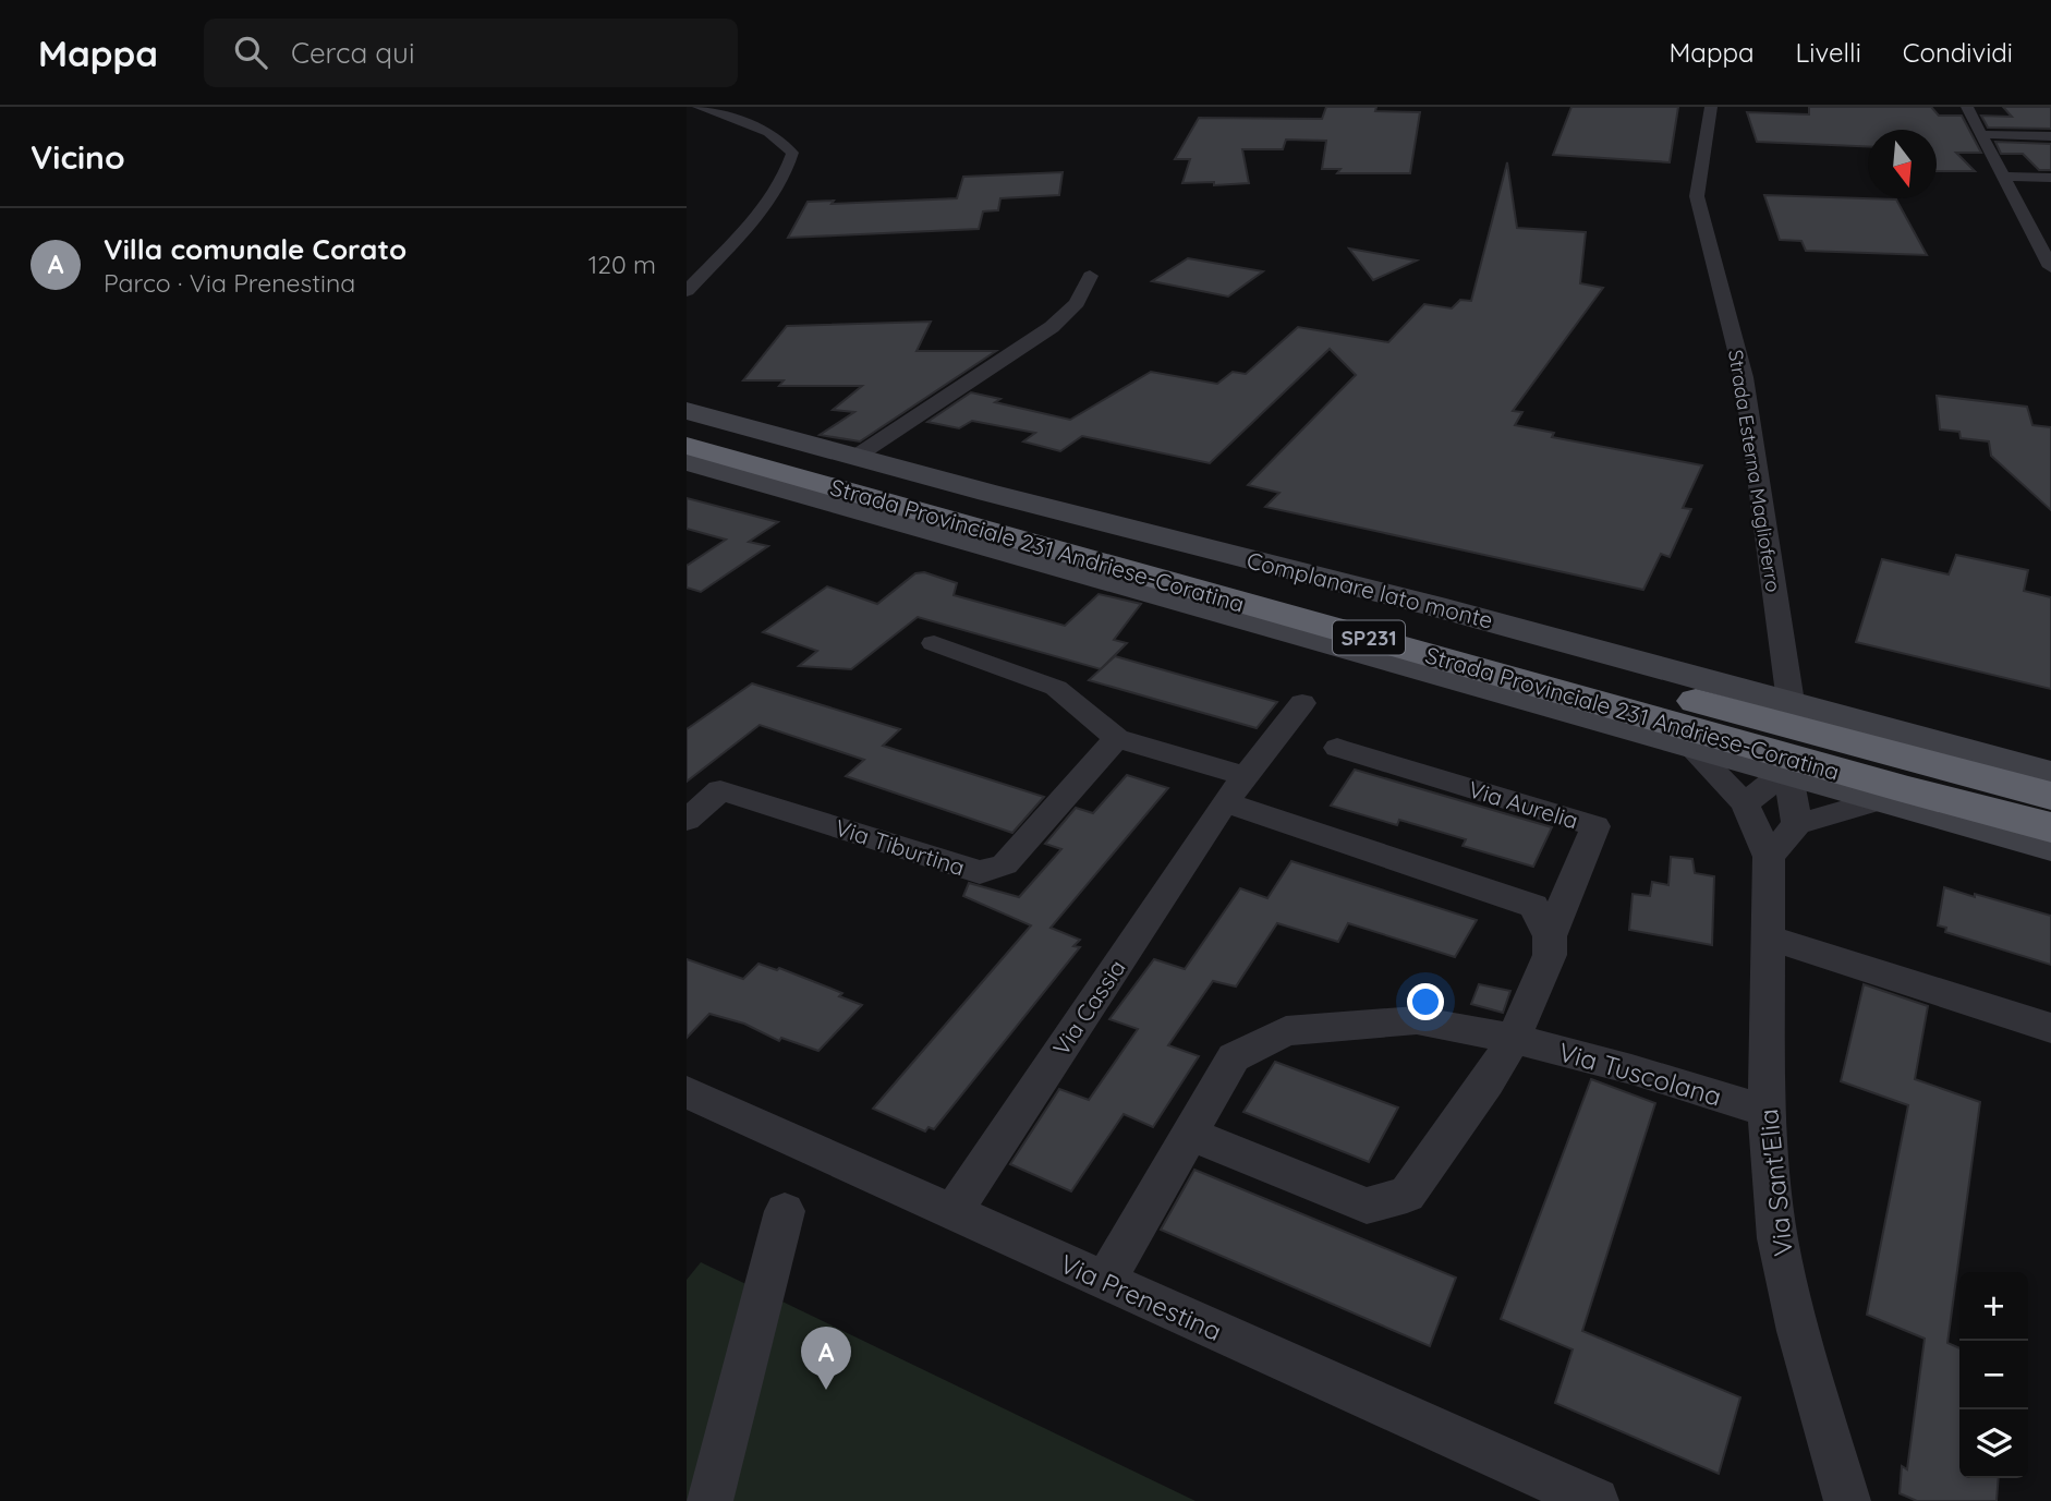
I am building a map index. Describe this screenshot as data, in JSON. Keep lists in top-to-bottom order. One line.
{"streets":{"highway":["Strada Provinciale 231 Andriese-Coratina","SP231"],"street":["Strada Esterna Maglioferro","Complanare lato monte","Via Aurelia","Via Tiburtina","Via Cassia","Via Tuscolana","Via Sant'Elia","Via Prenestina"]},"crossings":[["Strada Esterna Maglioferro","Complanare lato monte"],["Via Cassia","Via Prenestina"],["Via Tuscolana","Via Sant'Elia"],["Via Tuscolana","Via Prenestina"]],"north":"bottom","page":{"header":"Mappa","search":"Cerca qui","nav":["Mappa","Livelli","Condividi"],"heading":"Vicino","list":[{"mark":"A","name":"Villa comunale Corato","note":"Parco · Via Prenestina","value":"120 m"}],"map_buttons":["+","−"],"pins":"A"}}
